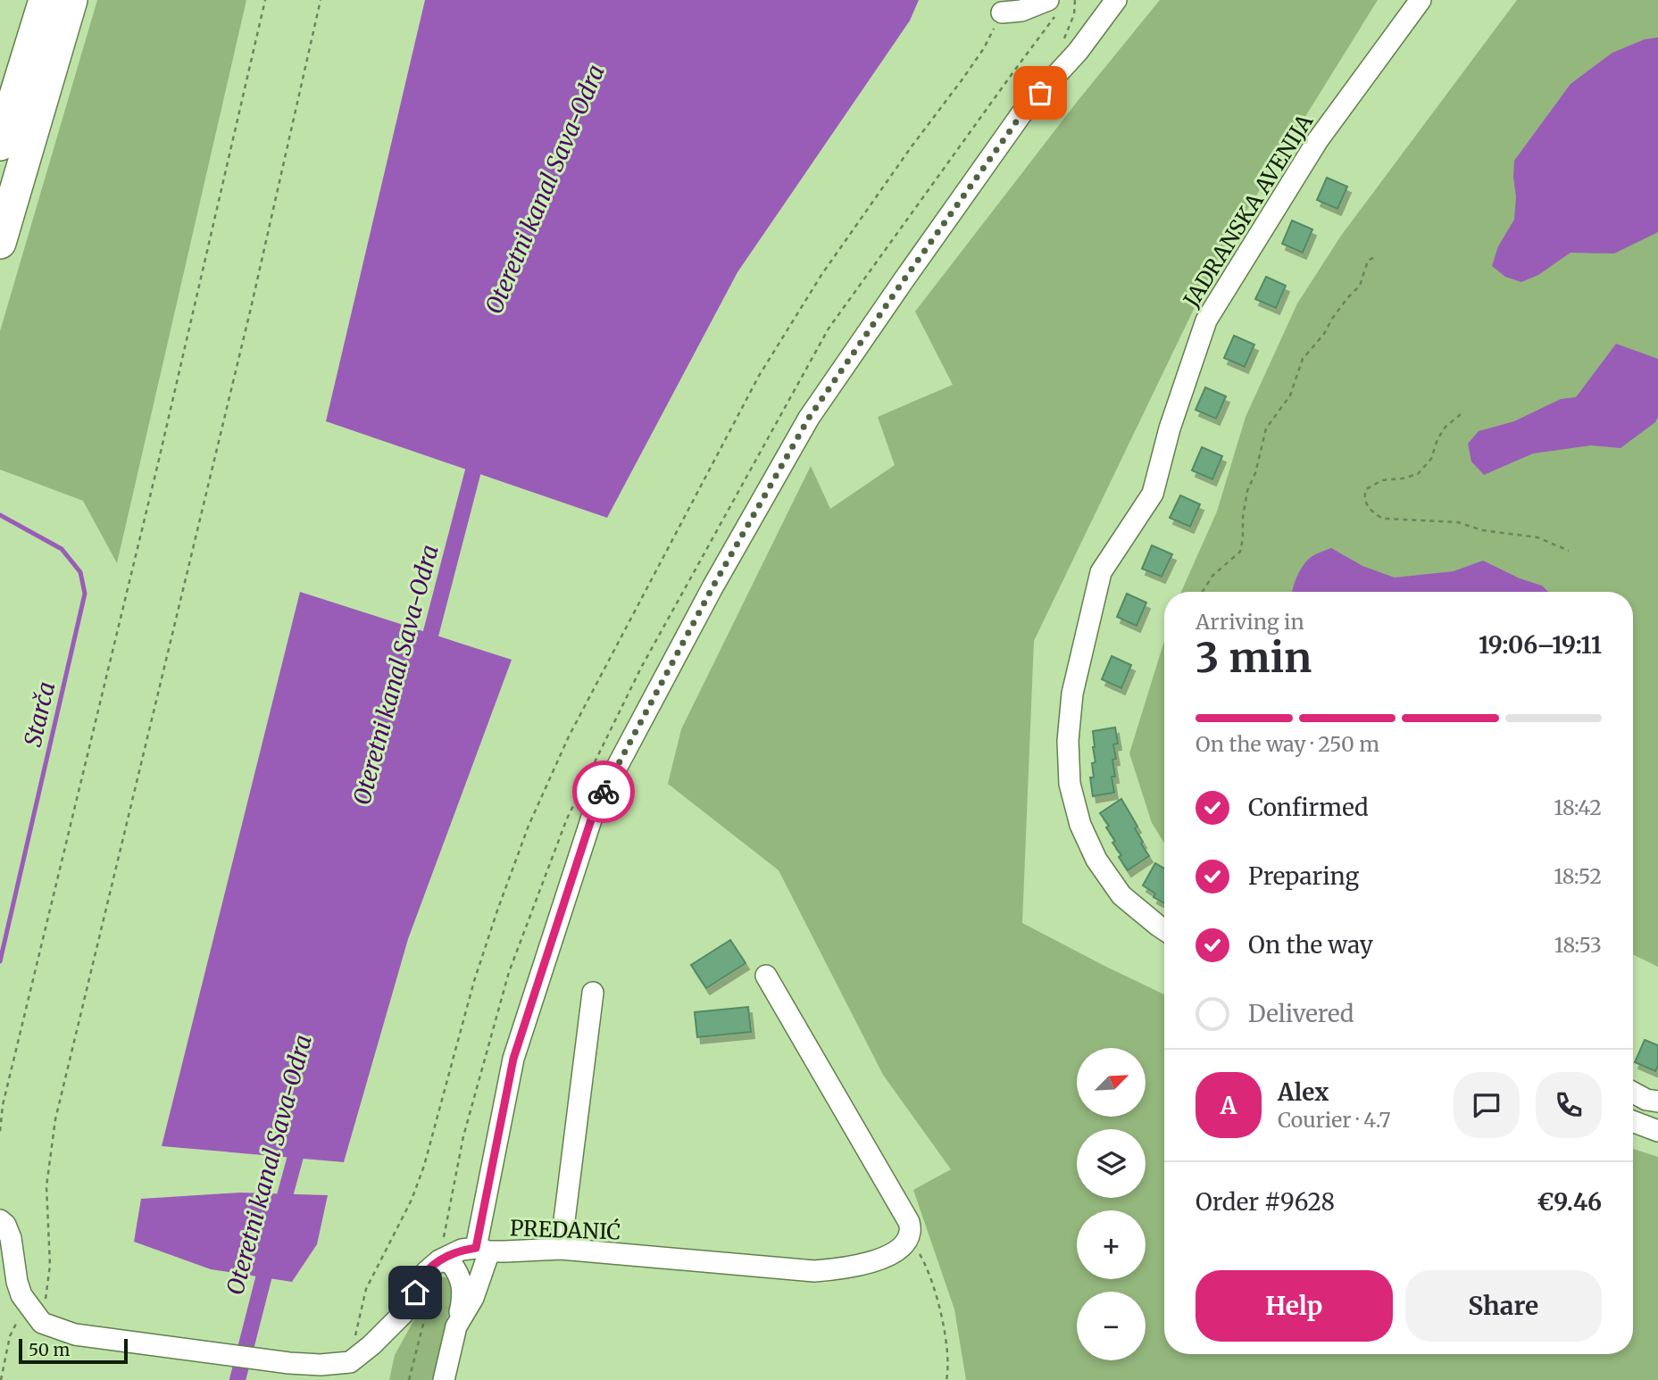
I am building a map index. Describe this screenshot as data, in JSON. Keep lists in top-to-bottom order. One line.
{"streets":{"street":["JADRANSKA AVENIJA","PREDANIĆ"]},"water":["Oteretni kanal Sava-Odra","Starča"],"scale_bar":"50 m","north":"top right","page":{"heading":["3 min","Arriving in","19:06–19:11"],"panel":["Alex","Courier · 4.7","Order #9628","€9.46"],"bar":"On the way · 250 m","list":[["Confirmed","18:42"],["Preparing","18:52"],["On the way","18:53"],"Delivered"],"map_buttons":["+","−"],"round":"A","buttons":["Help","Share"],"scale":"50 m"}}
